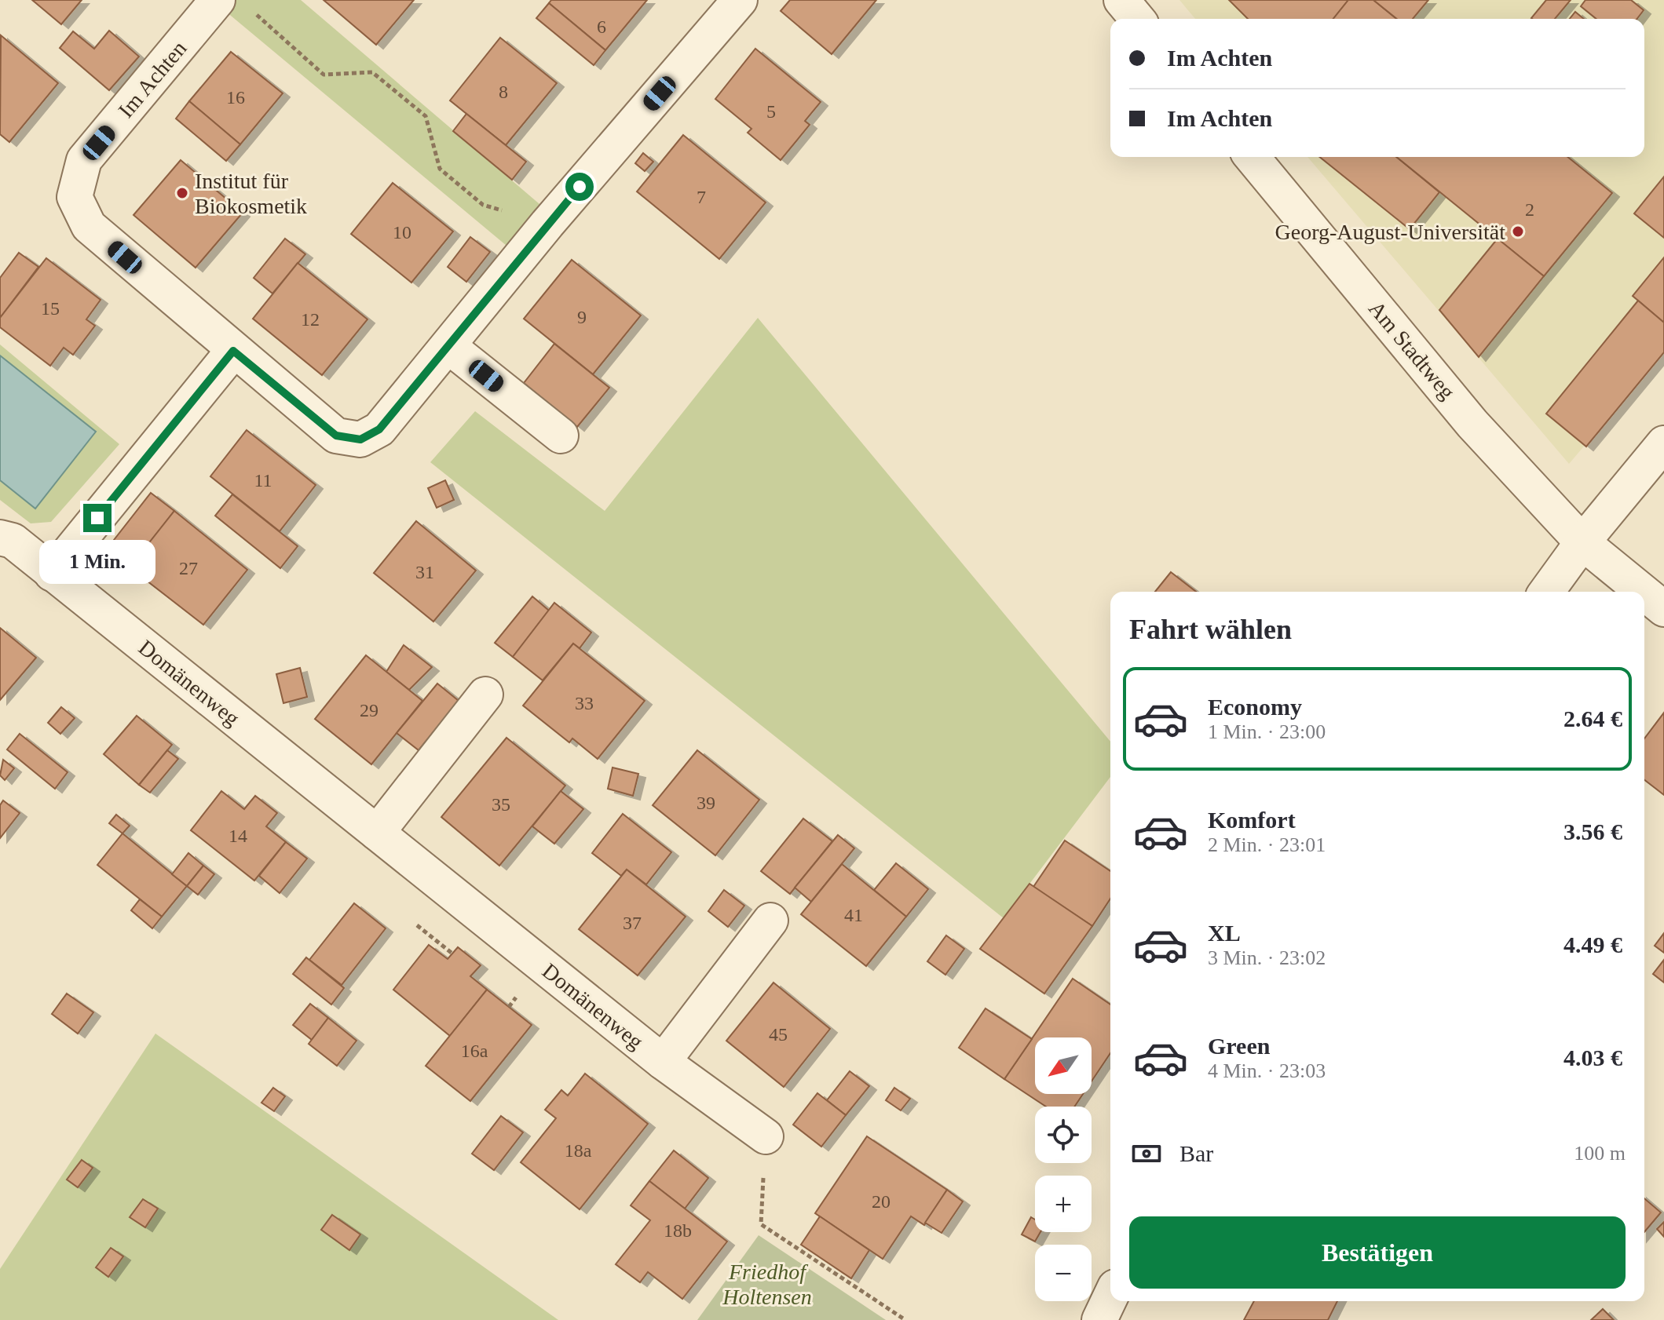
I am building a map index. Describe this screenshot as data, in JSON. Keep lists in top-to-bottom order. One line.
{"streets":{"street":["Im Achten","Am Stadtweg","Domänenweg"]},"parks":["Friedhof Holtensen"],"places":["Institut für Biokosmetik","Georg-August-Universität"],"house_numbers":["6","8","16","5","7","2","10","15","9","12","11","27","31","33","29","39","35","14","41","37","45","16a","18a","20","18b"],"north":"bottom left","page":{"banner":["Im Achten","Im Achten"],"bubble":"1 Min.","heading":"Fahrt wählen","list":[{"name":"Economy","note":"1 Min. · 23:00","value":"2.64 €"},{"name":"Komfort","note":"2 Min. · 23:01","value":"3.56 €"},{"name":"XL","note":"3 Min. · 23:02","value":"4.49 €"},{"name":"Green","note":"4 Min. · 23:03","value":"4.03 €"}],"map_buttons":["+","−"],"pay":["Bar","100 m"],"buttons":"Bestätigen"}}
